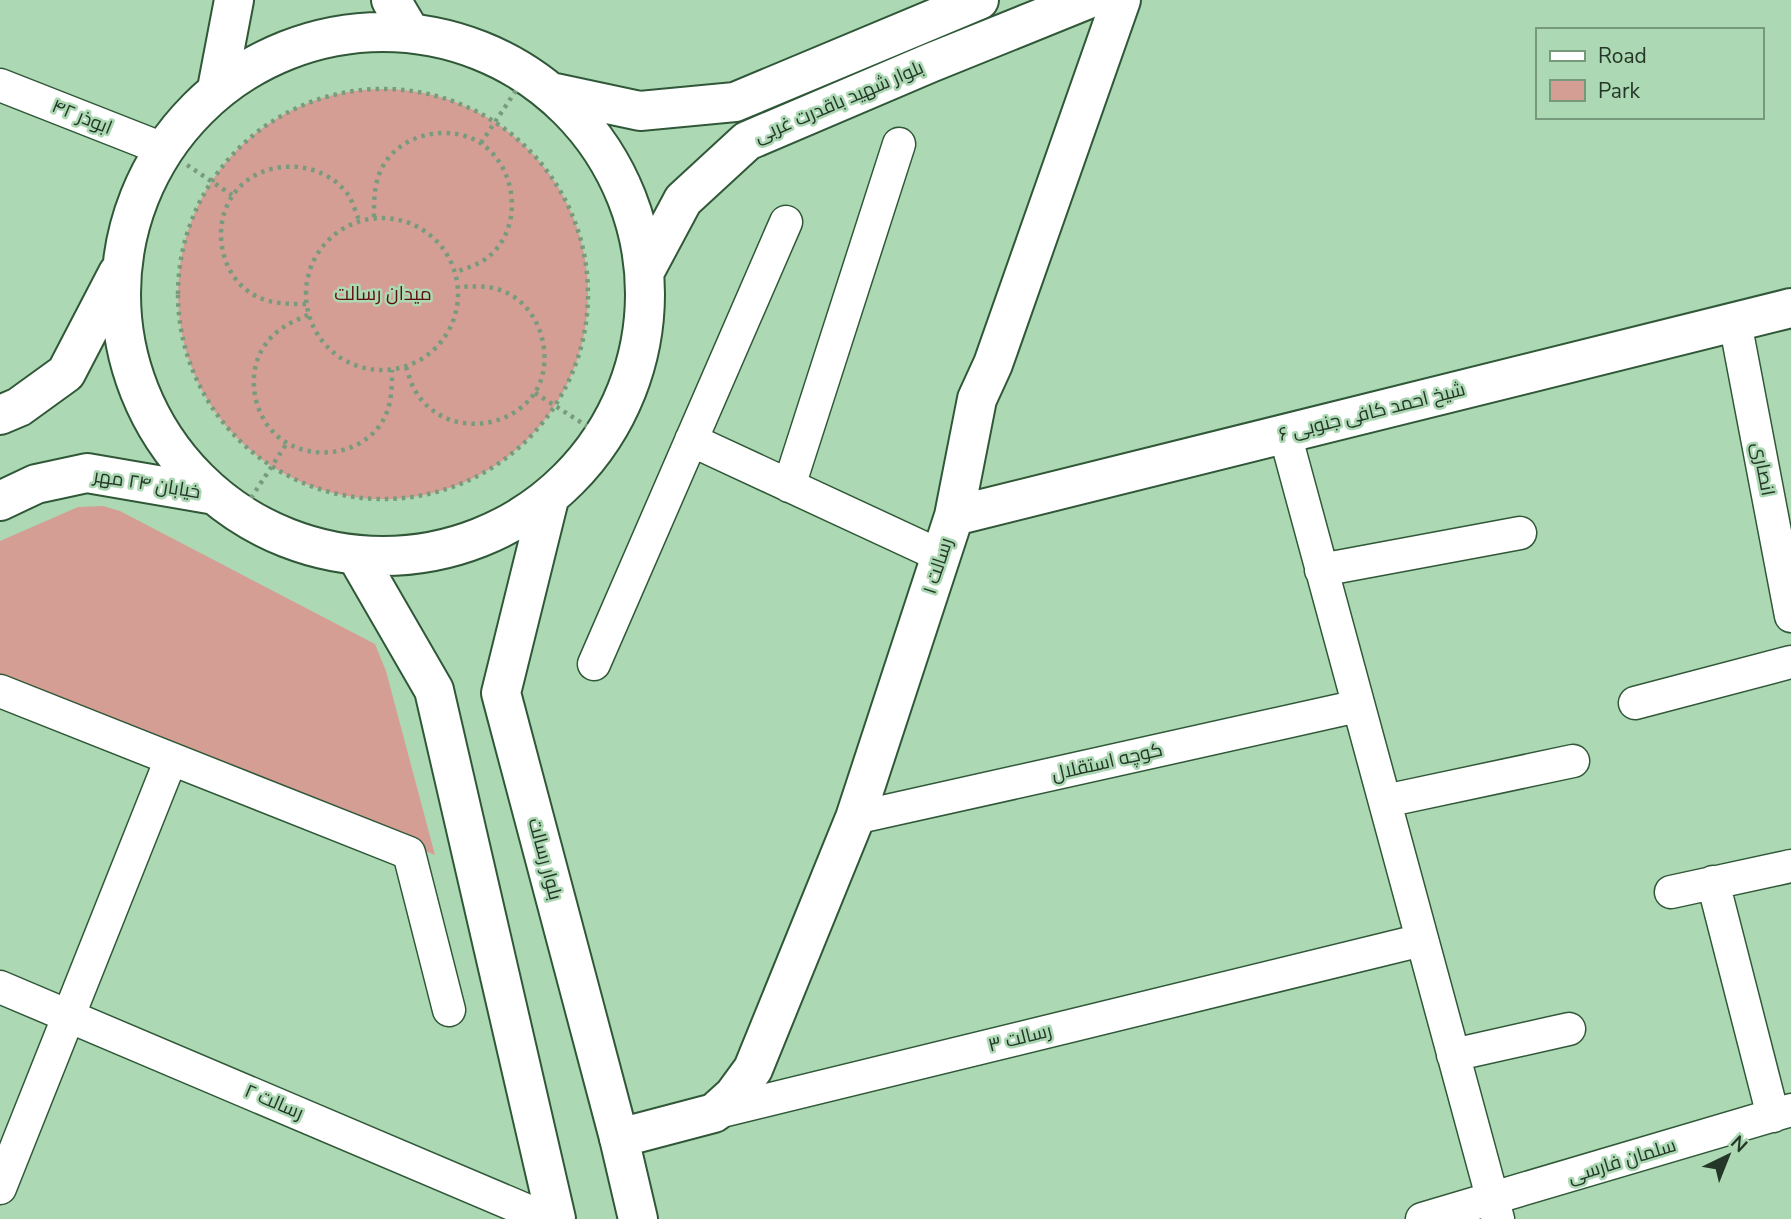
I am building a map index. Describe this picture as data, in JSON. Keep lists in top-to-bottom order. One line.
{"streets":{"main road":["بلوار شهید باقدرت غربی","شیخ احمد کافی جنوبی ۶","خیابان ۲۴ مهر","رسالت ۱","بلوار رسالت","رسالت ۳"],"street":["ابوذر ۴۲","انصاری","کوچه استقلال","رسالت ۲","سلمان فارسی"]},"crossings":[["شیخ احمد کافی جنوبی ۶","انصاری"],["شیخ احمد کافی جنوبی ۶","رسالت ۱"],["رسالت ۱","کوچه استقلال"],["رسالت ۱","رسالت ۳"],["بلوار رسالت","رسالت ۳"]],"parks":["میدان رسالت"],"legend":["Road","Park"],"north":"top right"}
